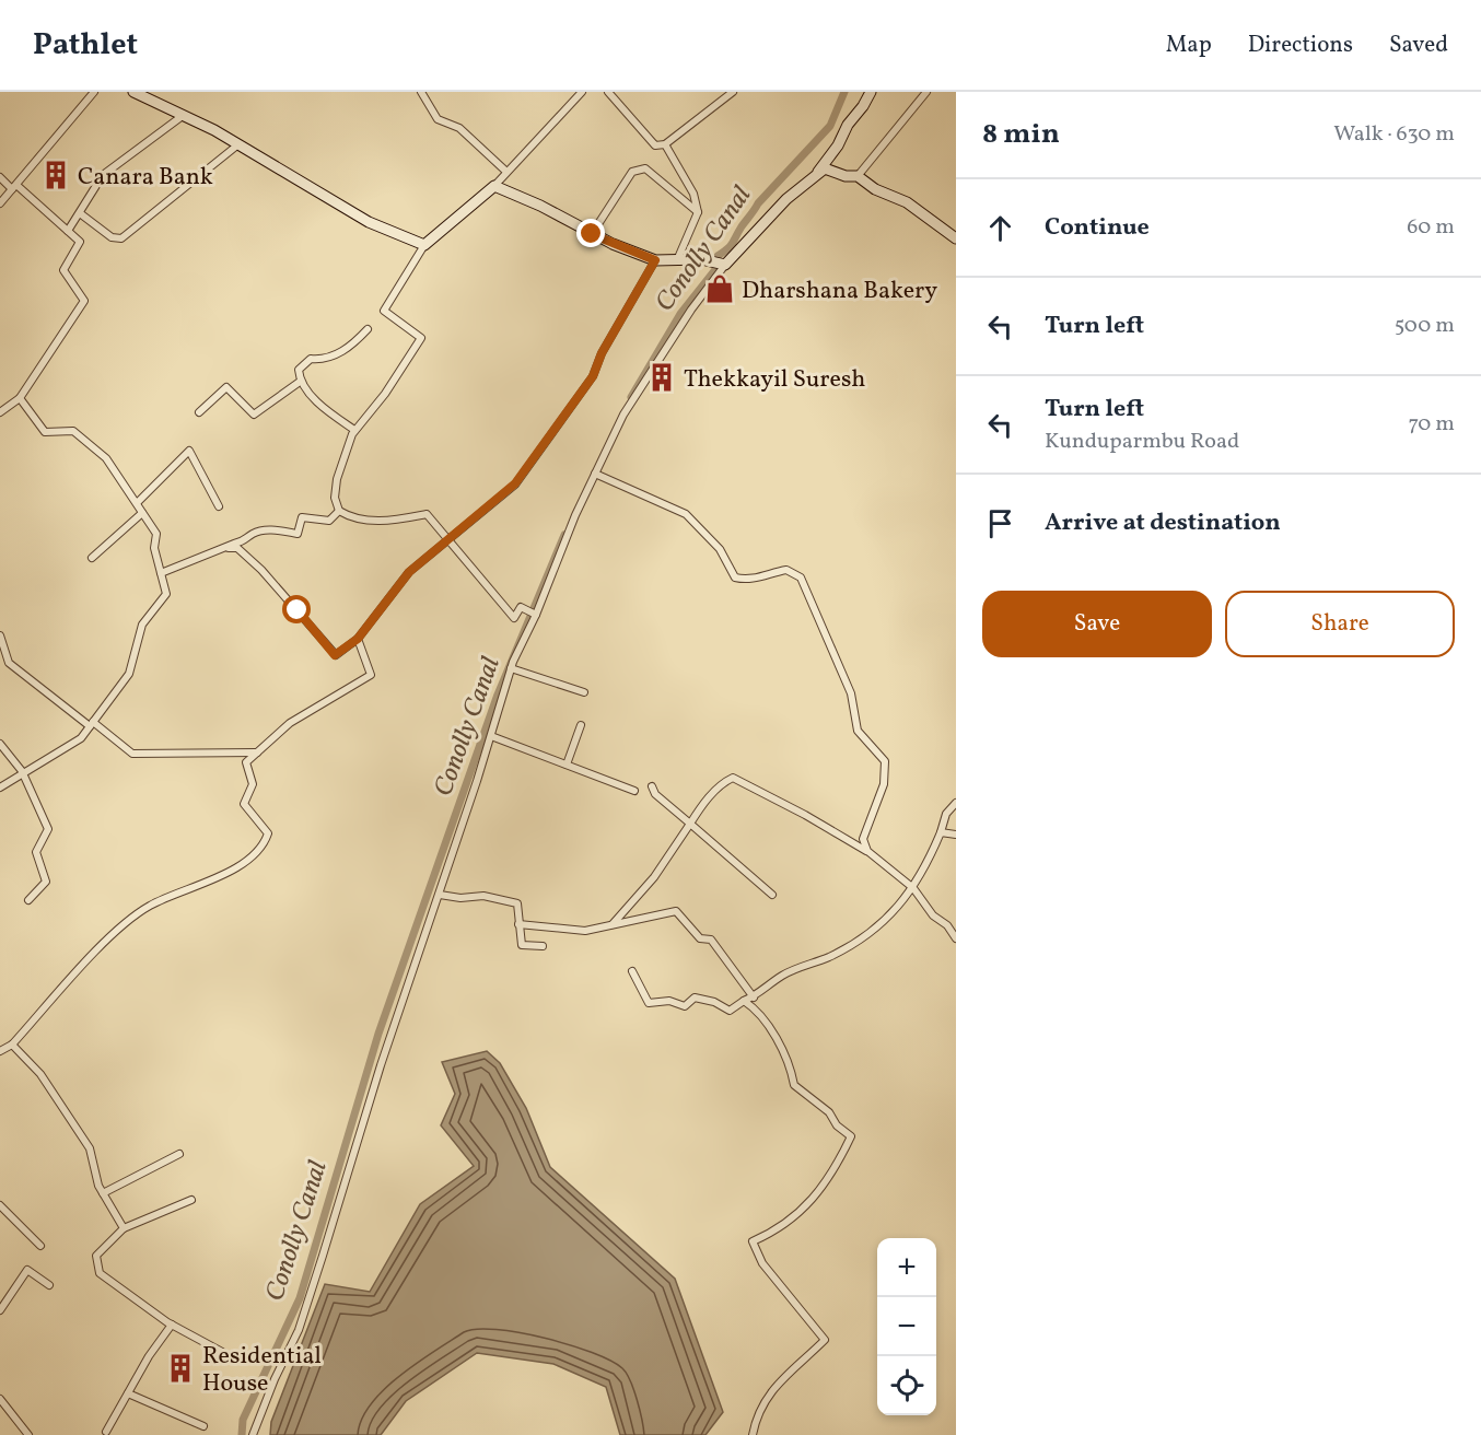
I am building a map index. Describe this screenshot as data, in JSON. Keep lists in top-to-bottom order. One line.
{"water":["Conolly Canal"],"places":{"building":["Canara Bank","Thekkayil Suresh","Residential House"],"shop":["Dharshana Bakery"]},"page":{"header":"Pathlet","nav":["Map","Directions","Saved"],"heading":["8 min","Walk · 630 m"],"list":[["Continue","60 m"],["Turn left","500 m"],["Turn left","Kunduparmbu Road","70 m"],"Arrive at destination"],"buttons":["Save","Share"],"map_buttons":["+","−"]}}
